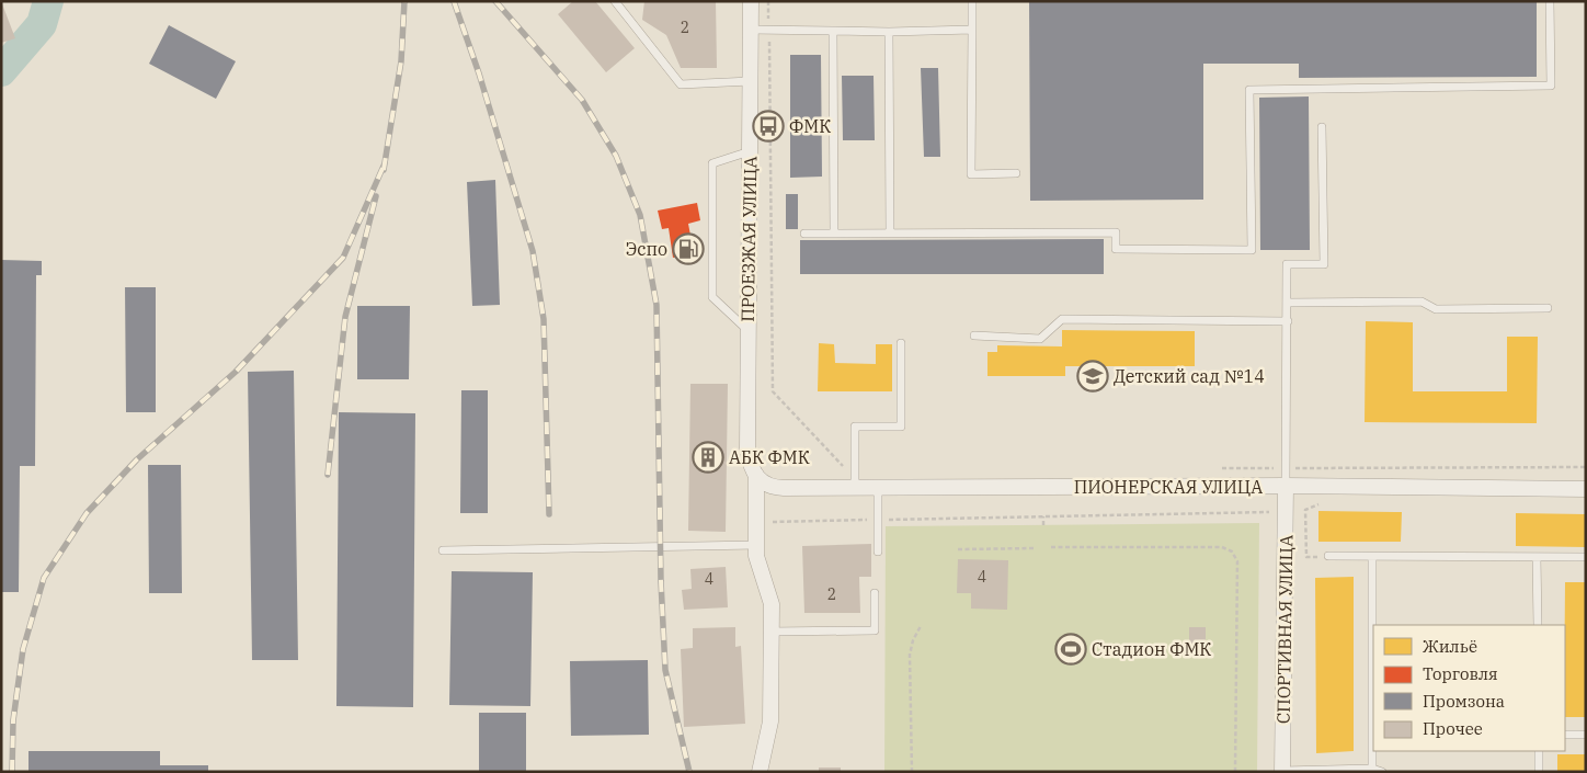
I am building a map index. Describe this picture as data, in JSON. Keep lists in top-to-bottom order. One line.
{"streets":{"street":["ПРОЕЗЖАЯ УЛИЦА","ПИОНЕРСКАЯ УЛИЦА","СПОРТИВНАЯ УЛИЦА"]},"crossings":[["ПРОЕЗЖАЯ УЛИЦА","ПИОНЕРСКАЯ УЛИЦА"],["ПИОНЕРСКАЯ УЛИЦА","СПОРТИВНАЯ УЛИЦА"]],"places":{"bus stop":["ФМК"],"fuel station":["Эспо"],"school or university":["Детский сад №14"],"building":["АБК ФМК"],"sports":["Стадион ФМК"]},"house_numbers":["2","4","4","2"],"legend":["Жильё","Торговля","Промзона","Прочее"]}
